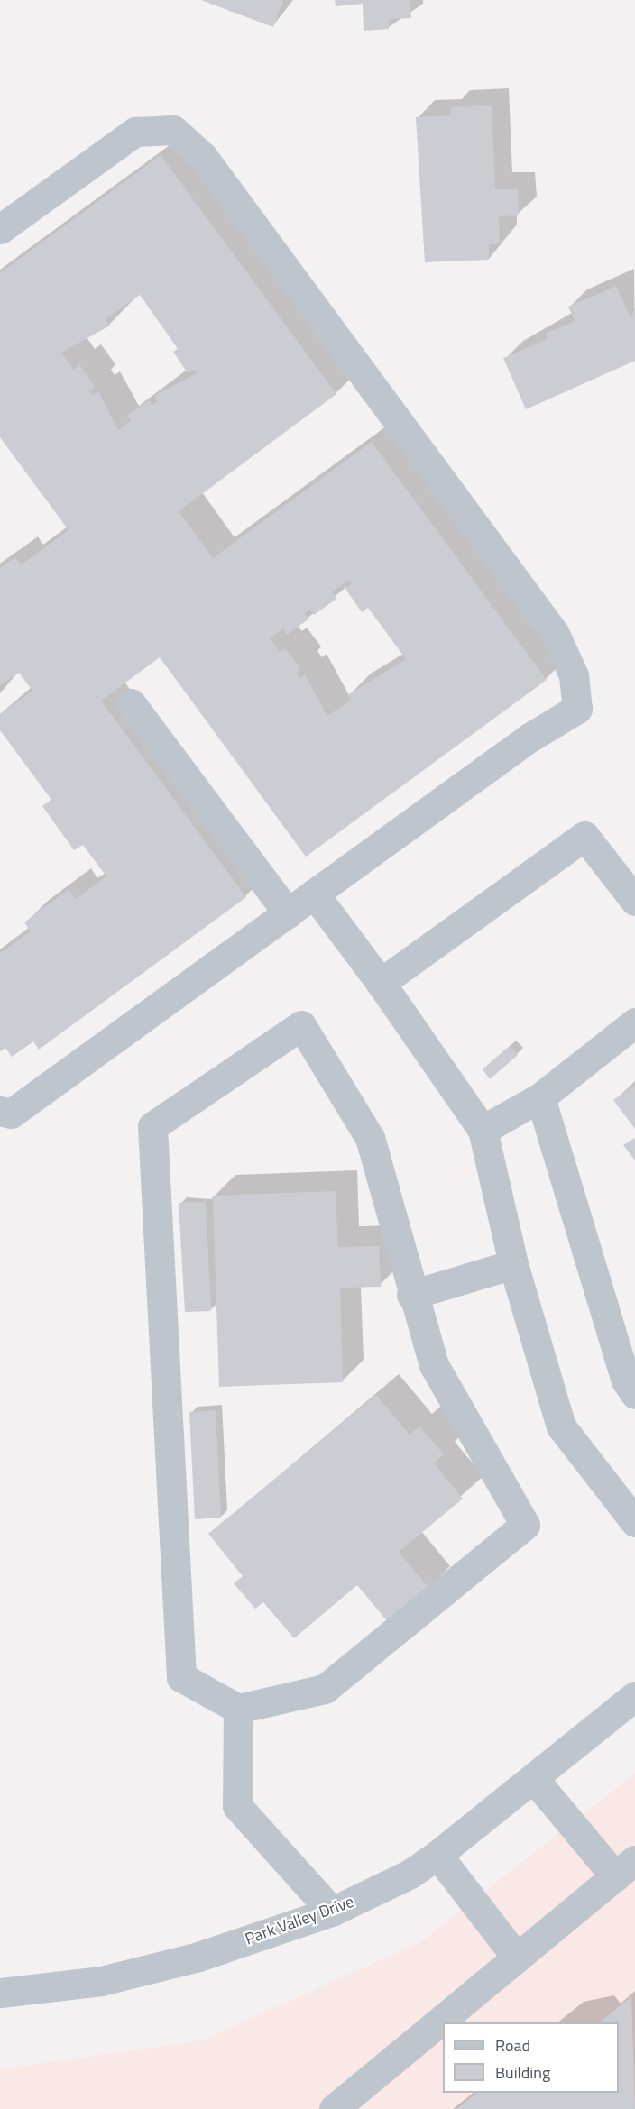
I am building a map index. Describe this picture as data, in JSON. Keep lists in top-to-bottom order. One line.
{"streets":{"street":["Park Valley Drive"]},"legend":["Road","Building"]}
